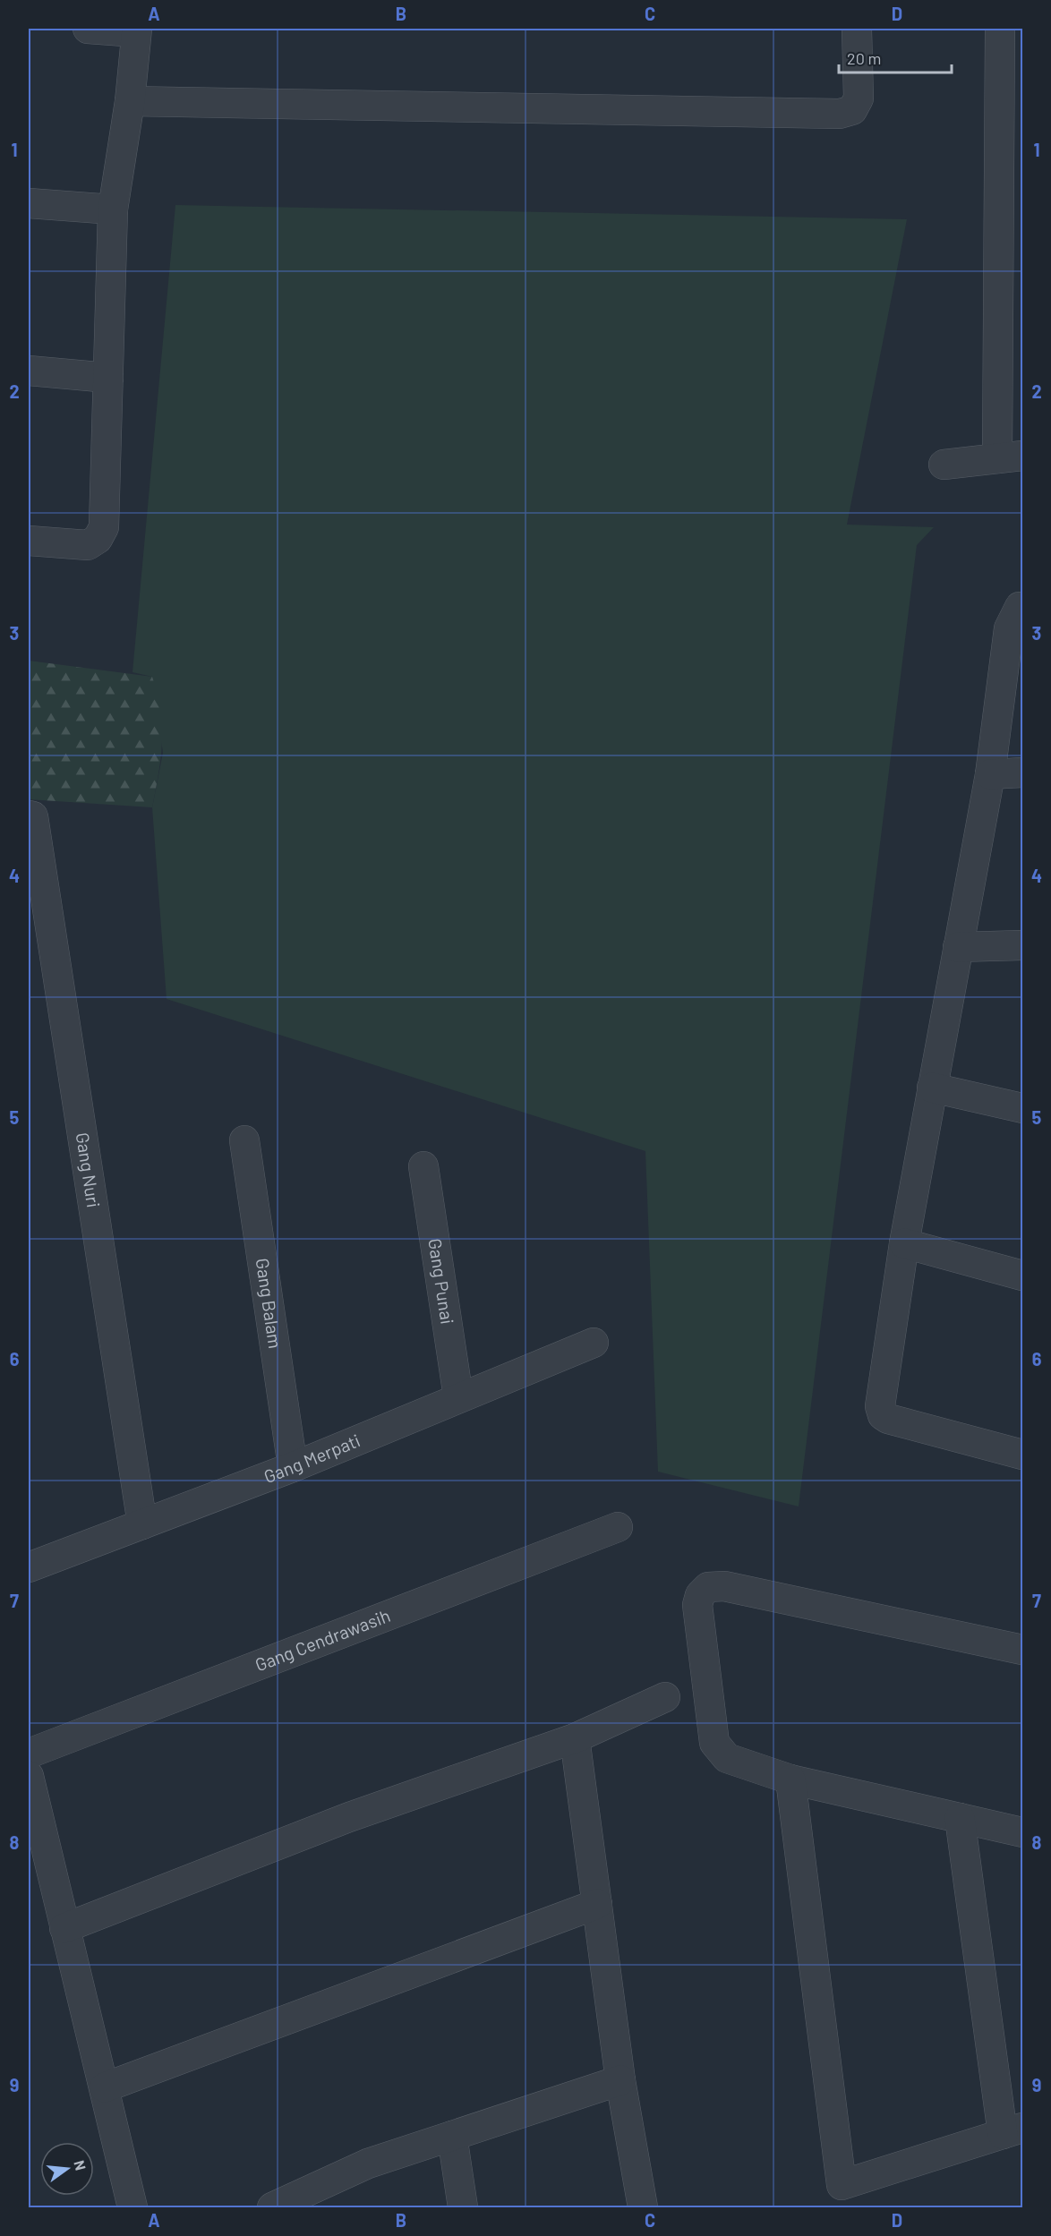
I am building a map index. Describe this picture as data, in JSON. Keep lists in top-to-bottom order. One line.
{"streets":{"street":["Gang Nuri","Gang Punai","Gang Balam","Gang Merpati","Gang Cendrawasih"]},"crossings":[["Gang Nuri","Gang Merpati"],["Gang Punai","Gang Merpati"],["Gang Balam","Gang Merpati"]],"scale_bar":"20 m","north":"right","grid":{"columns":["A","B","C","D"],"rows":["1","2","3","4","5","6","7","8","9"]}}
